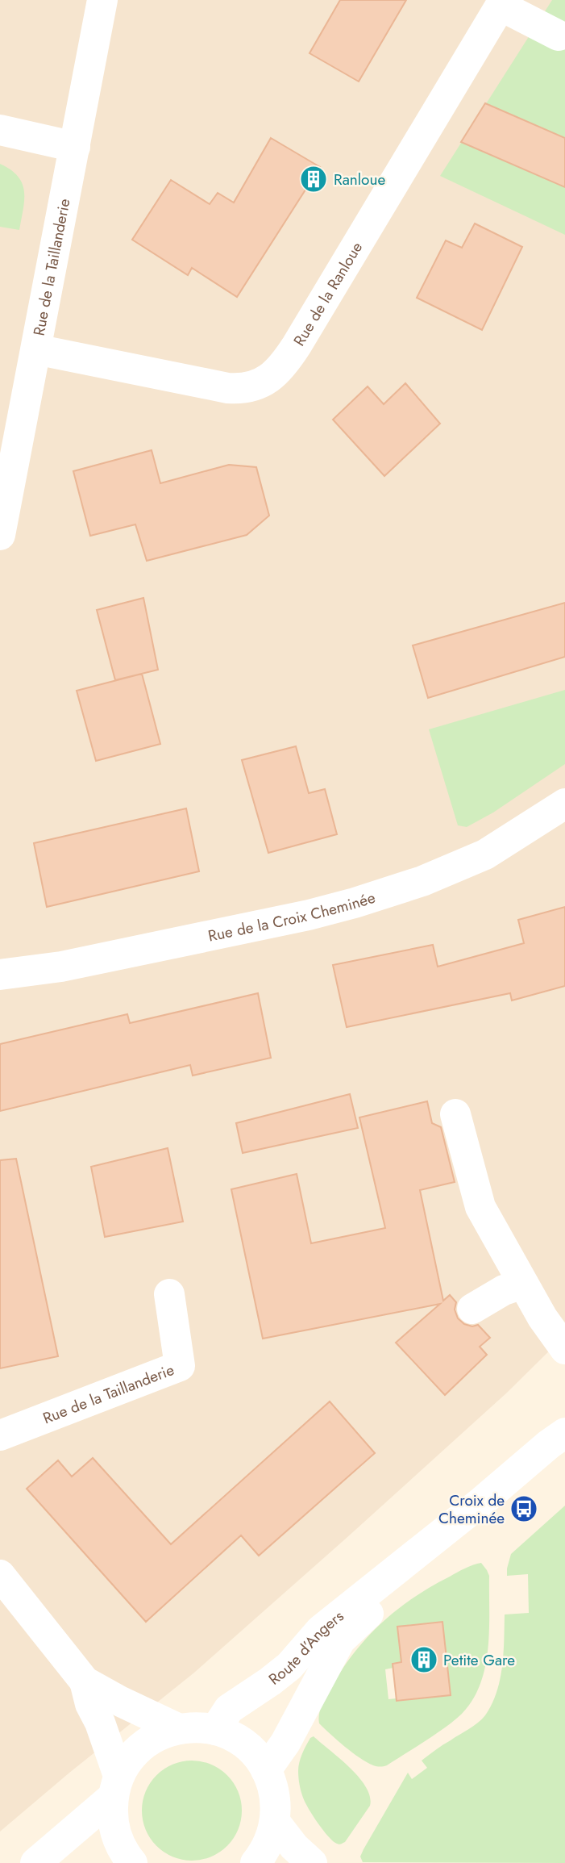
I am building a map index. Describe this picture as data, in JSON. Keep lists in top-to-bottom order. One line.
{"streets":{"street":["Rue de la Taillanderie","Rue de la Ranloue","Rue de la Croix Cheminée","Route d’Angers"]},"crossings":[["Rue de la Taillanderie","Rue de la Ranloue"]],"places":{"building":["Ranloue","Petite Gare"],"bus stop":["Croix de Cheminée"]}}
